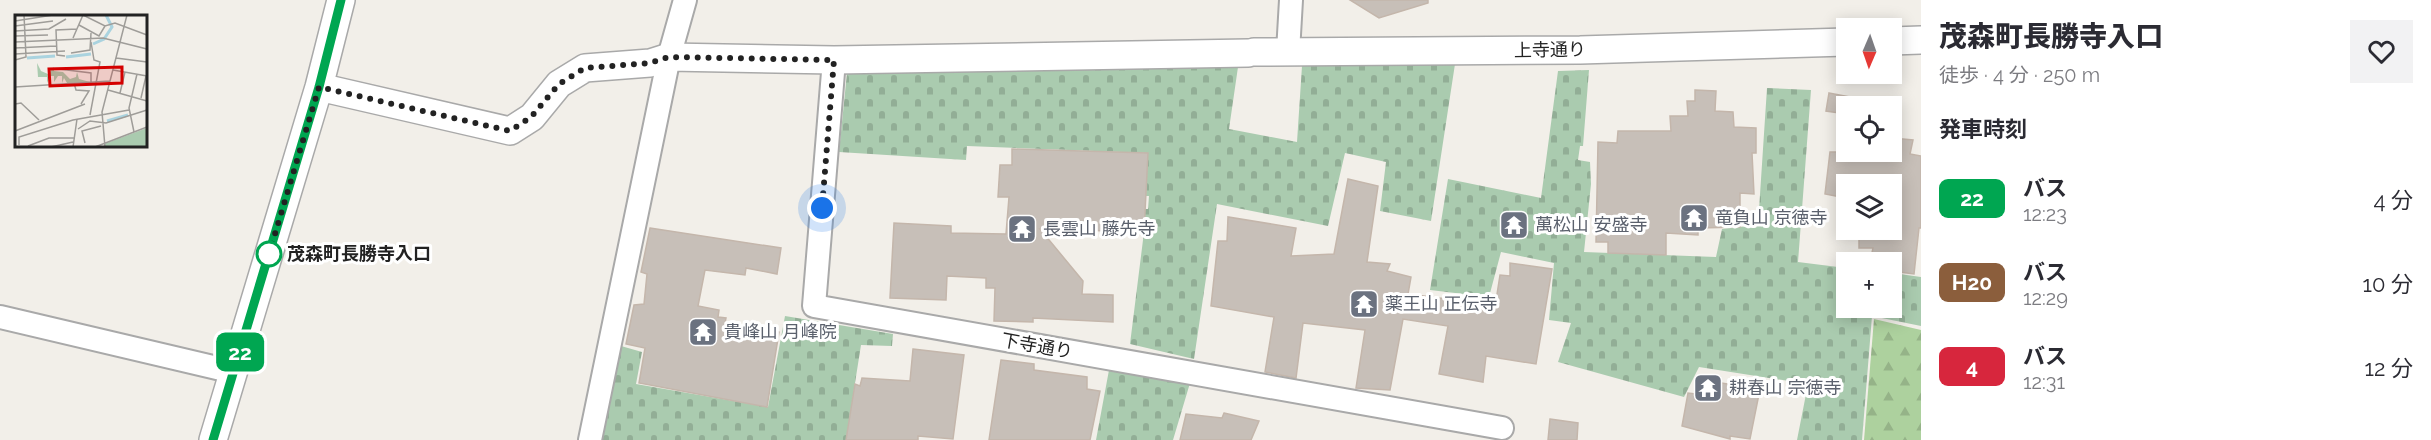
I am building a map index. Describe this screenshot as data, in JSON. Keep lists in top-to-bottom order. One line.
{"streets":{"street":["上寺通り","下寺通り"]},"crossings":[["上寺通り","下寺通り"]],"places":{"temple":["竜負山 京徳寺","萬松山 安盛寺","長雲山 藤先寺","薬王山 正伝寺","貴峰山 月峰院","耕春山 宗徳寺"],"other":["茂森町長勝寺入口"]},"lines":["bus line 22"],"north":"bottom","page":{"on_map":"22","heading":[["茂森町長勝寺入口","徒歩 · 4 分 · 250 m"],"発車時刻"],"map_buttons":"+","list":[{"mark":"22","name":"バス","note":"12:23","value":"4 分"},{"mark":"H20","name":"バス","note":"12:29","value":"10 分"},{"mark":"4","name":"バス","note":"12:31","value":"12 分"}]}}
